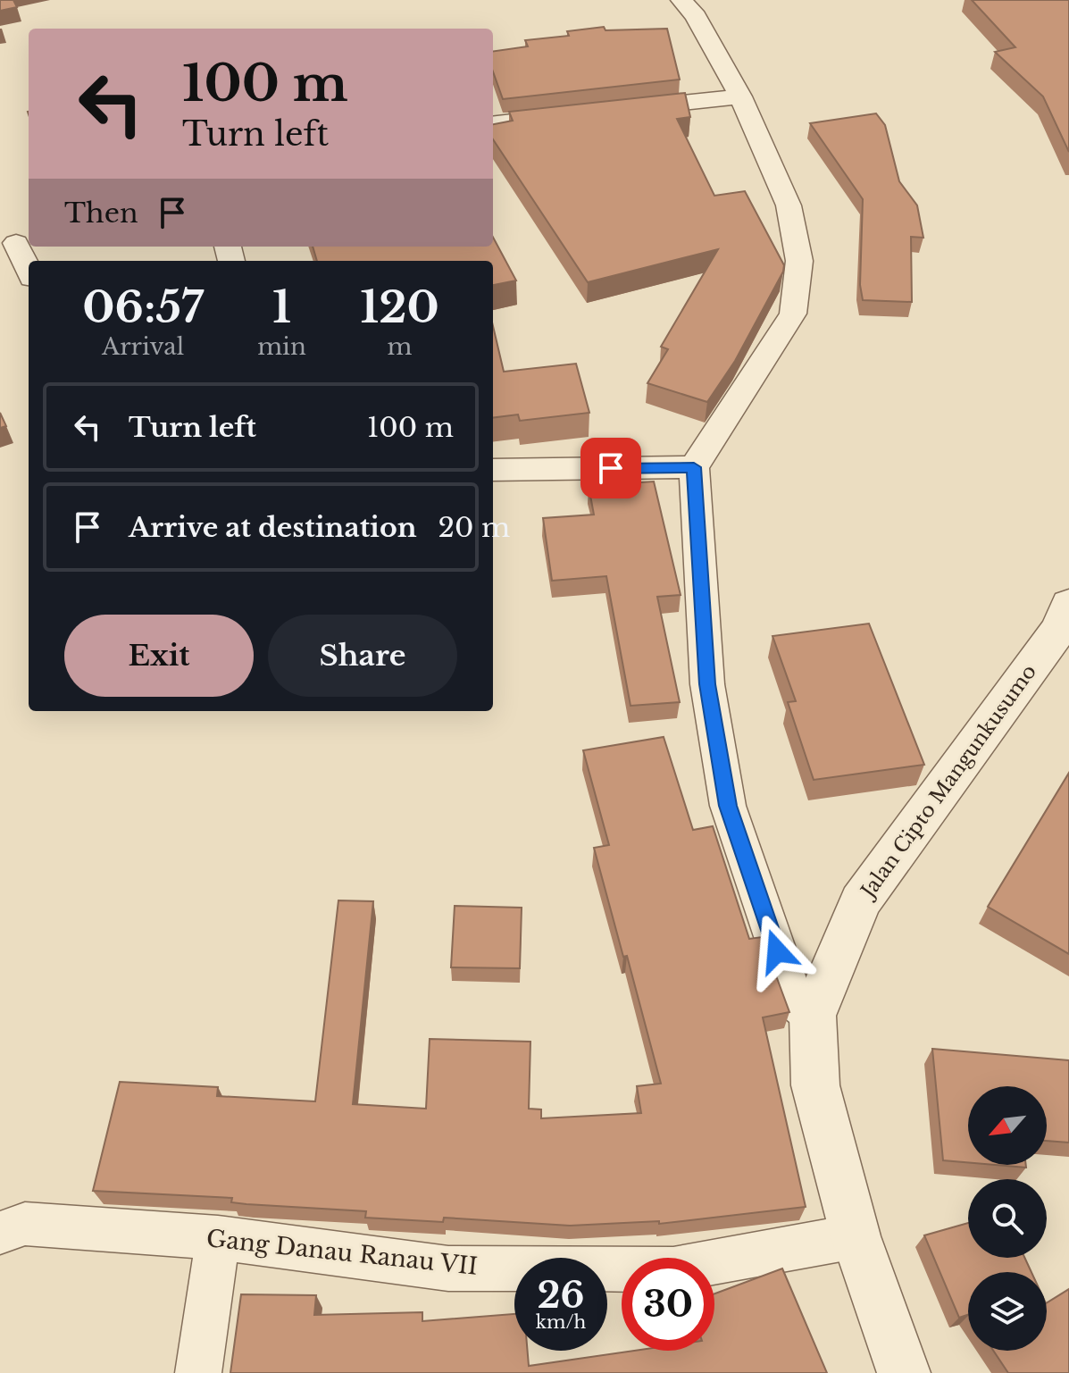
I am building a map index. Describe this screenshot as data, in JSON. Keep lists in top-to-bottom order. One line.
{"streets":{"street":["Jalan Cipto Mangunkusumo","Gang Danau Ranau VII"]},"crossings":[["Jalan Cipto Mangunkusumo","Gang Danau Ranau VII"]],"north":"bottom left","page":{"turn":["100 m","Turn left"],"then":"Then","eta":["06:57","Arrival","1","min","120","m"],"list":[{"name":"Turn left","value":"100 m"},{"name":"Arrive at destination","value":"20 m"}],"buttons":["Exit","Share"],"speed":"26 km/h","limit":"30"}}
